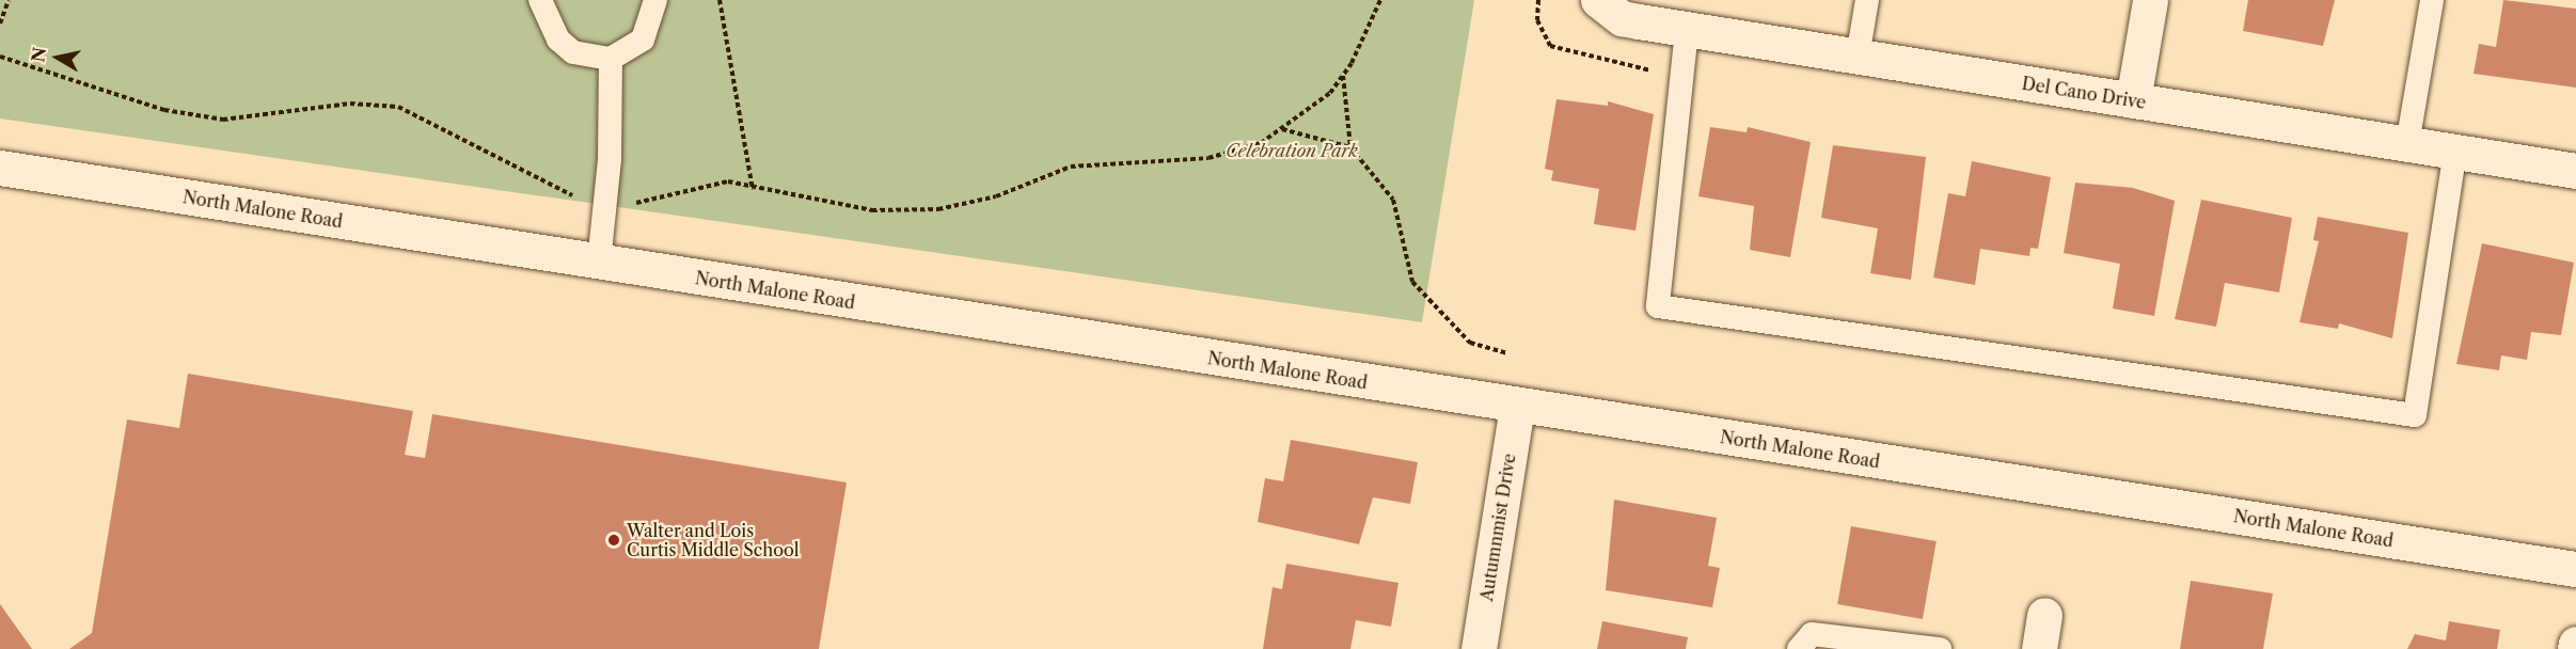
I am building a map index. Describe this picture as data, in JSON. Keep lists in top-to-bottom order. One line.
{"streets":{"street":["Del Cano Drive","North Malone Road","Autumnmist Drive"]},"crossings":[["North Malone Road","Autumnmist Drive"]],"parks":["Celebration Park"],"places":["Walter and Lois Curtis Middle School"],"north":"left"}
